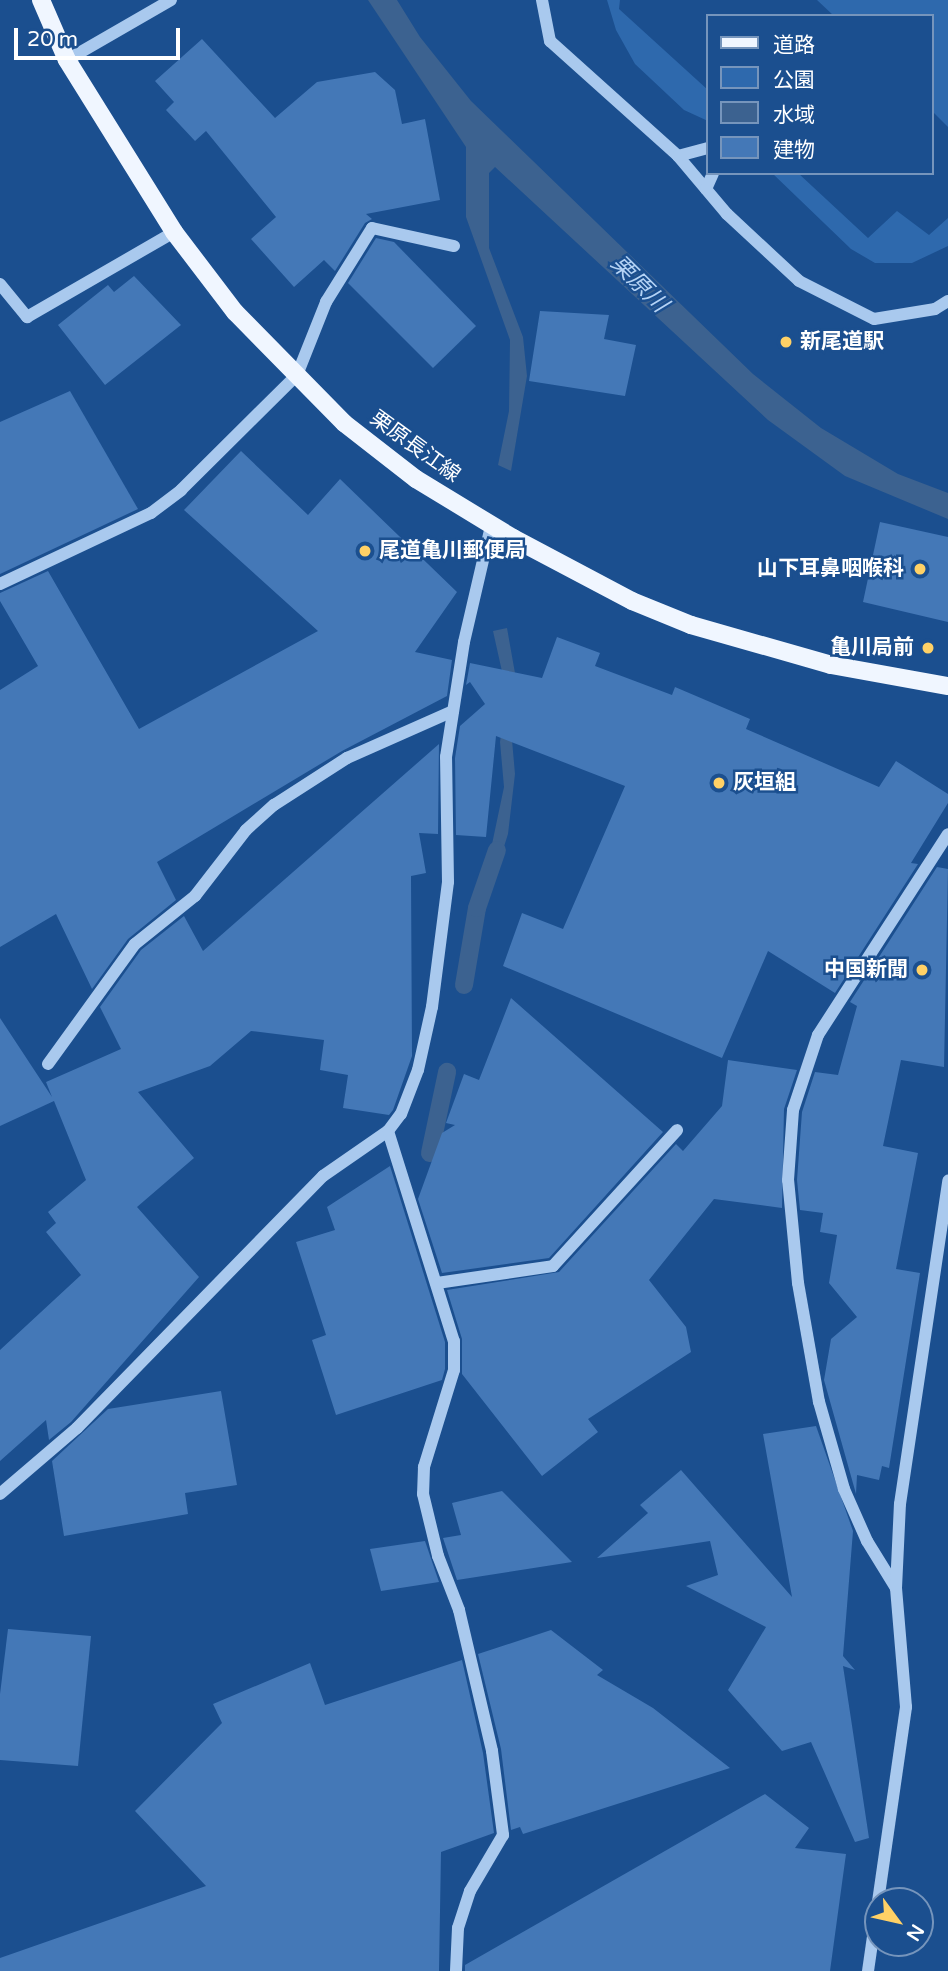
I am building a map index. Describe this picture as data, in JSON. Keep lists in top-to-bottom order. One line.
{"streets":{"main road":["栗原長江線"]},"water":["栗原川"],"places":["新尾道駅","尾道亀川郵便局","山下耳鼻咽喉科","亀川局前","灰垣組","中国新聞"],"legend":["道路","公園","水域","建物"],"scale_bar":"20 m","north":"bottom right"}
